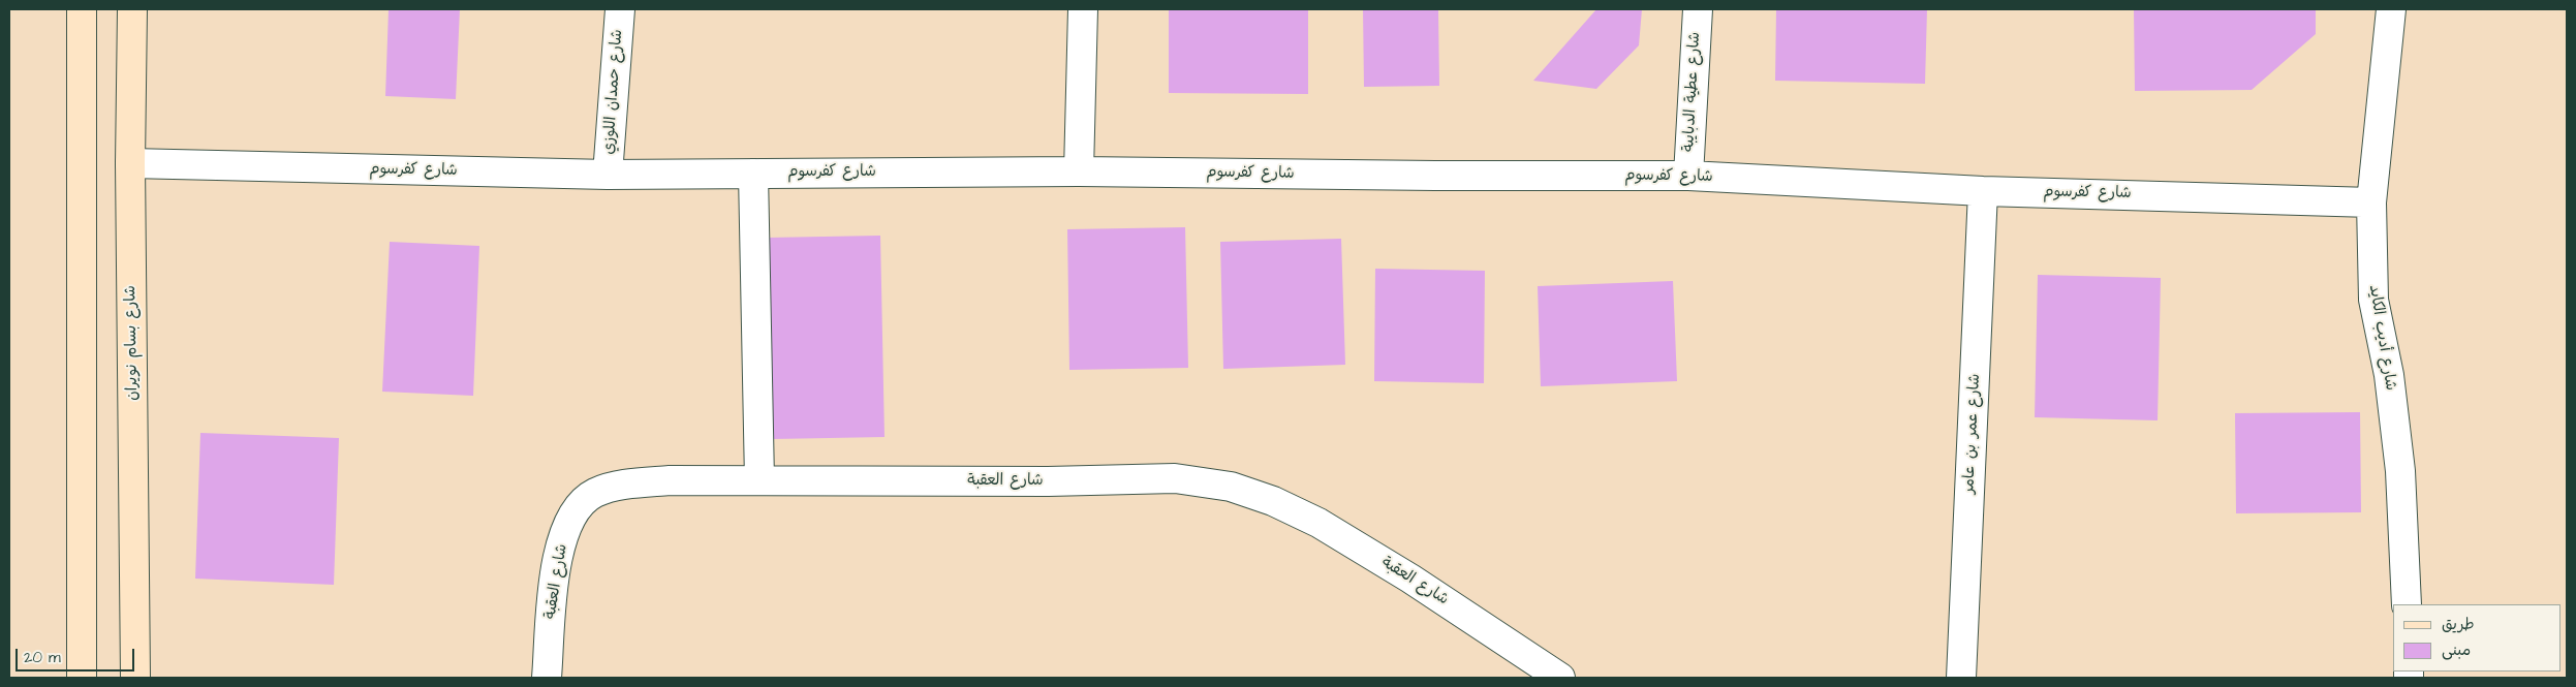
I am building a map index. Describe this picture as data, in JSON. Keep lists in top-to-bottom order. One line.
{"streets":{"street":["شارع حمدان اللوزي","شارع عطية الدبايبة","شارع كفرسوم","شارع أديب الكايد","شارع بسام نويران","شارع عمر بن عامر","شارع العقبة"]},"crossings":[["شارع حمدان اللوزي","شارع كفرسوم"],["شارع عطية الدبايبة","شارع كفرسوم"],["شارع كفرسوم","شارع أديب الكايد"],["شارع كفرسوم","شارع بسام نويران"],["شارع كفرسوم","شارع عمر بن عامر"]],"legend":["طريق","مبنى"],"scale_bar":"20 m"}
